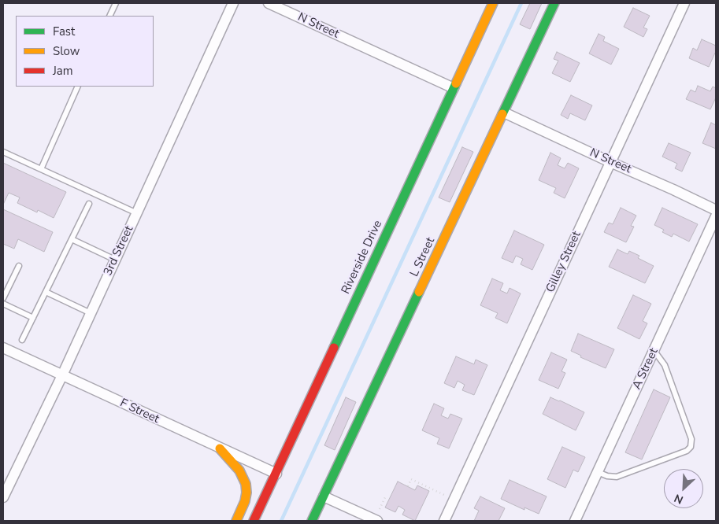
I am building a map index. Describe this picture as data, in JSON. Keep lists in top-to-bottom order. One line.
{"streets":{"street":["N Street","3rd Street","Riverside Drive","L Street","Gilley Street","A Street","F Street"]},"crossings":[["N Street","Riverside Drive"],["N Street","L Street"],["N Street","Gilley Street"],["3rd Street","F Street"],["Riverside Drive","F Street"]],"legend":["Fast","Slow","Jam"],"north":"bottom left"}
